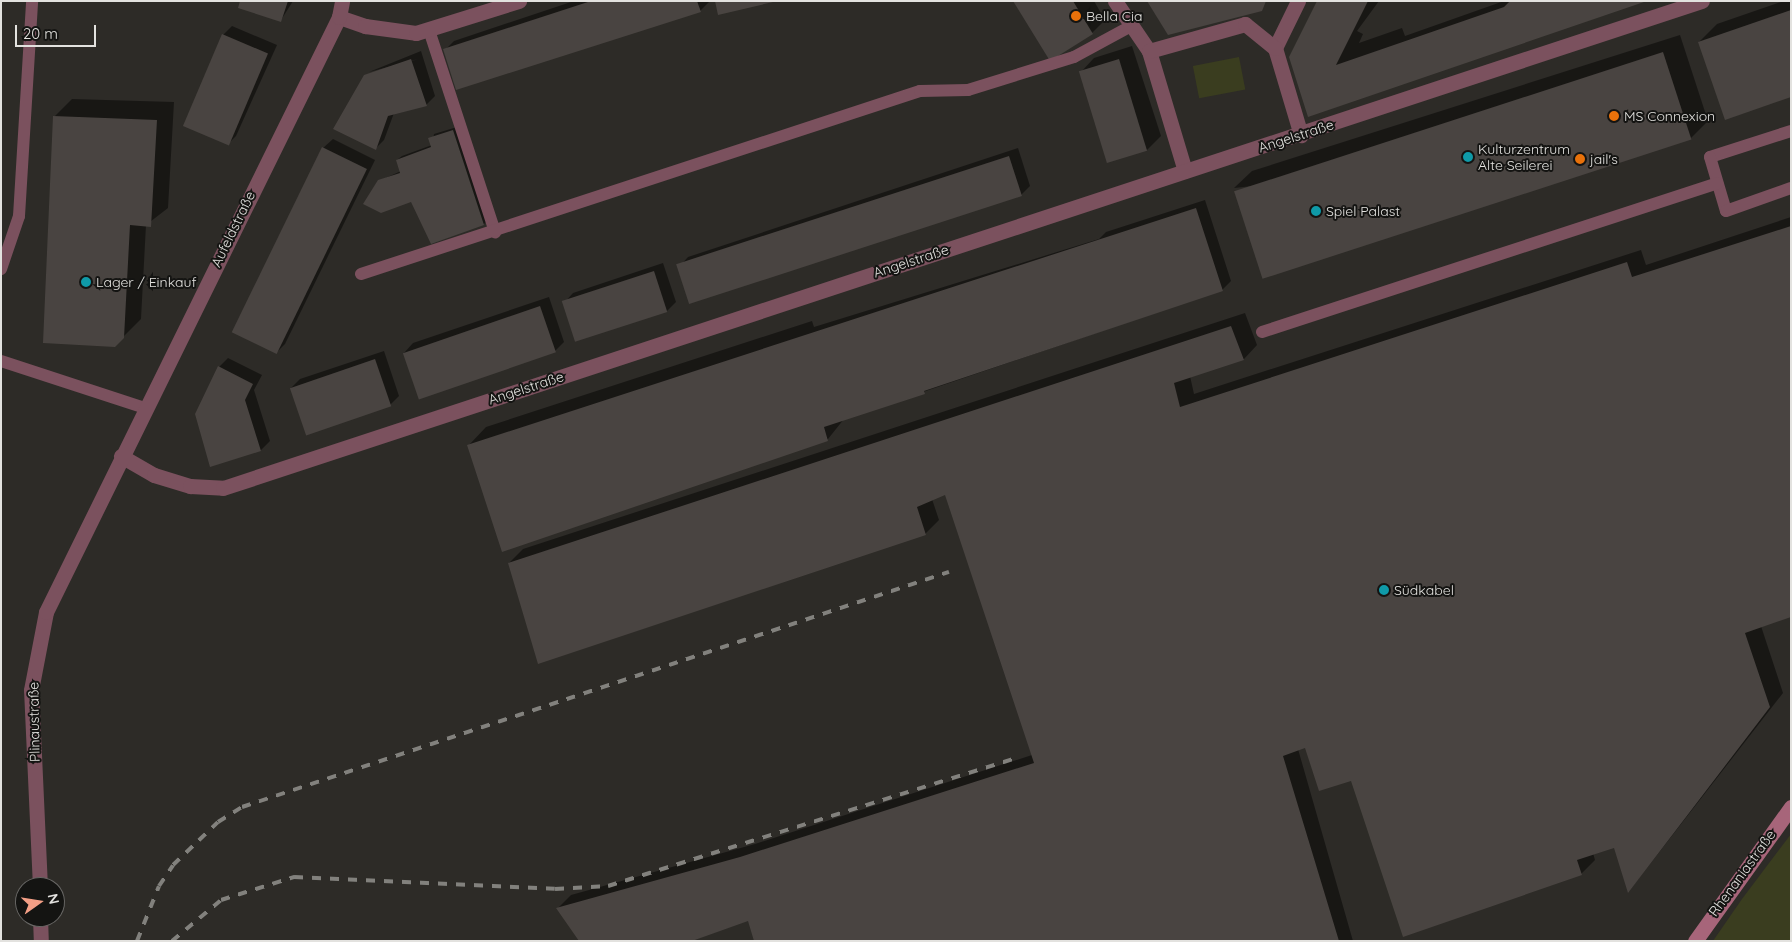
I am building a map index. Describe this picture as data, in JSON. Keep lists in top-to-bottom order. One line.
{"streets":{"street":["Angelstraße","Aufeldstraße","Plinaustraße","Rhenaniastraße"]},"crossings":[["Angelstraße","Aufeldstraße"],["Angelstraße","Plinaustraße"],["Aufeldstraße","Plinaustraße"]],"places":["Bella Cia","MS Connexion","Kulturzentrum Alte Seilerei","jail's","Spiel Palast","Lager / Einkauf","Südkabel"],"scale_bar":"20 m","north":"right"}
